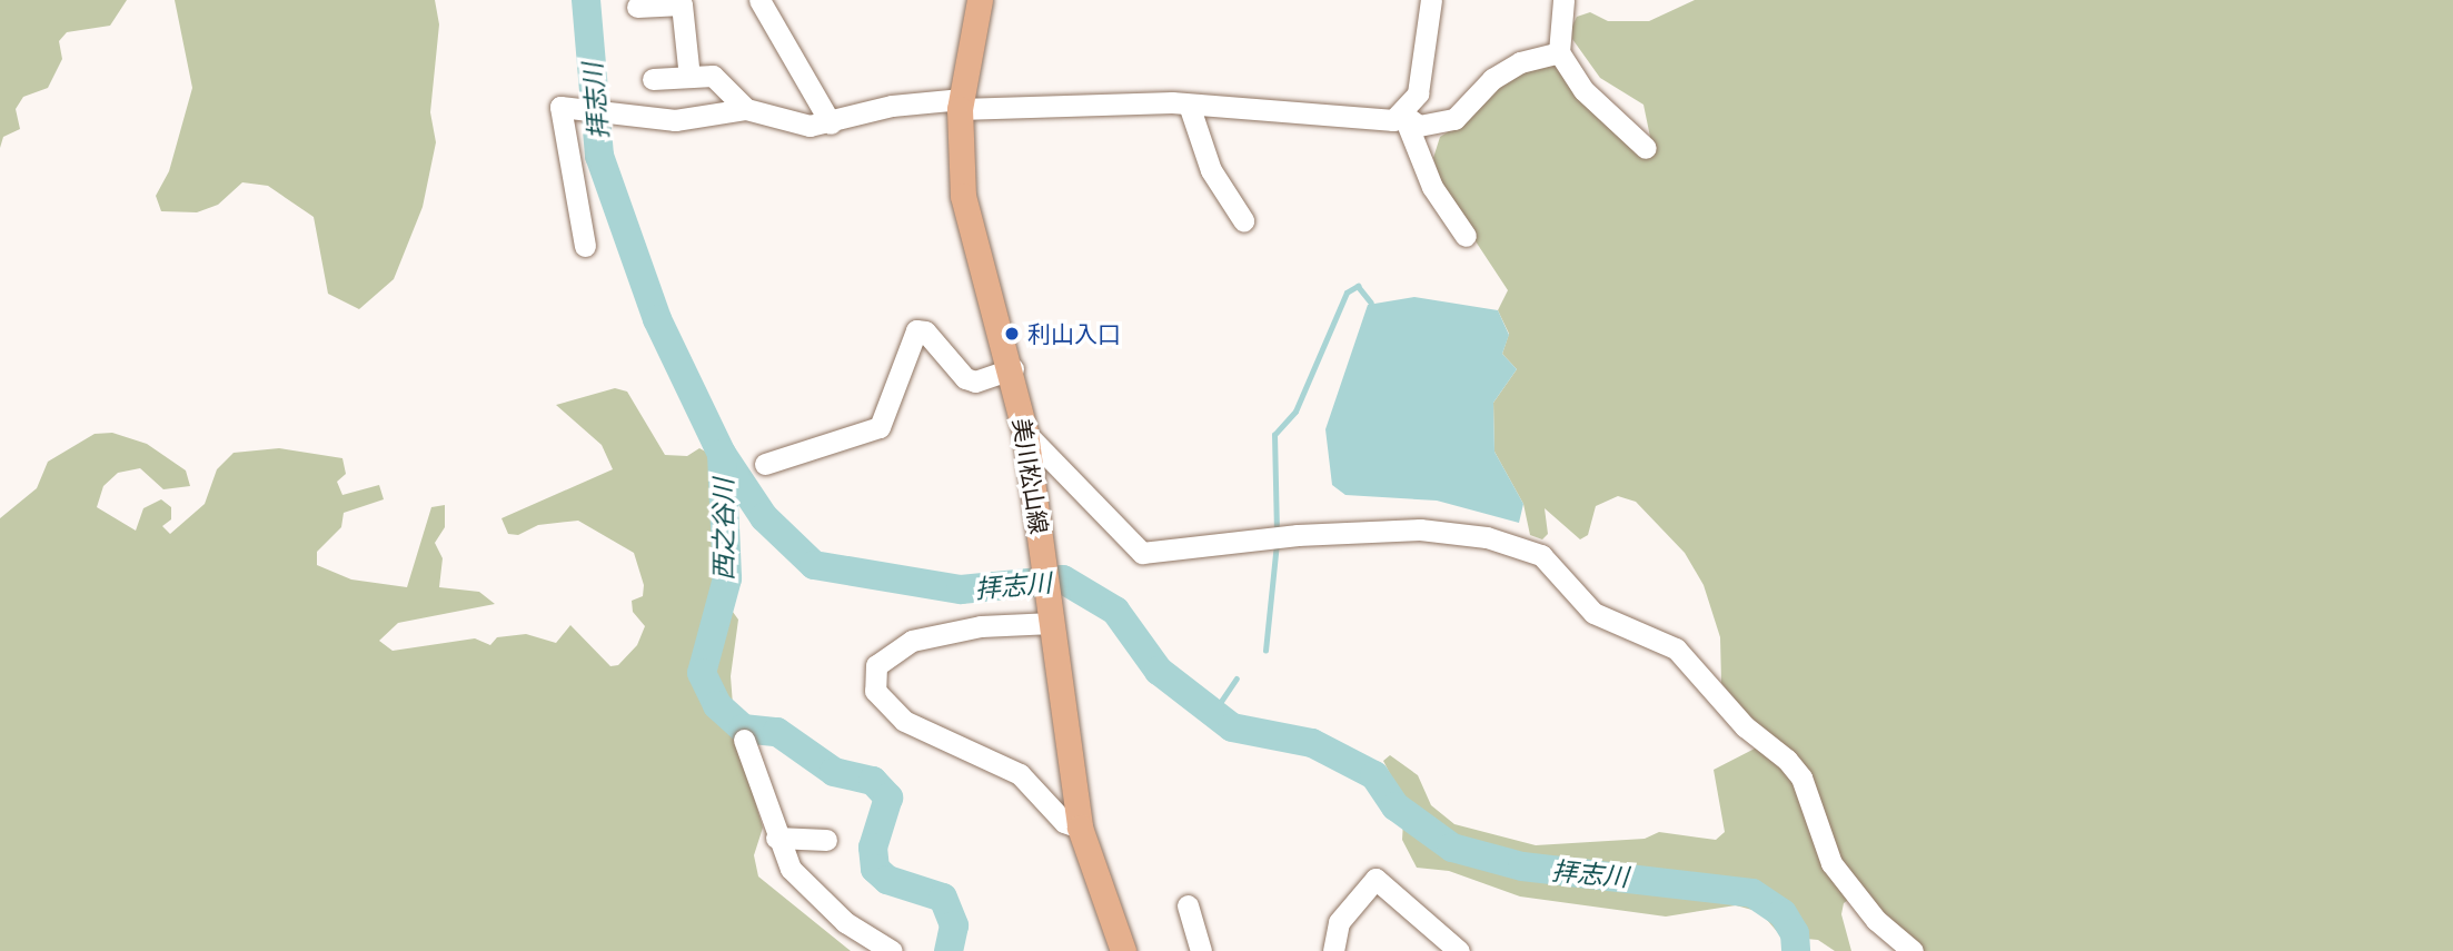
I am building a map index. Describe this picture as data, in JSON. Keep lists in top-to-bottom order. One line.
{"streets":{"main road":["美川松山線"]},"water":["拝志川","西之谷川"],"places":["利山入口"]}
